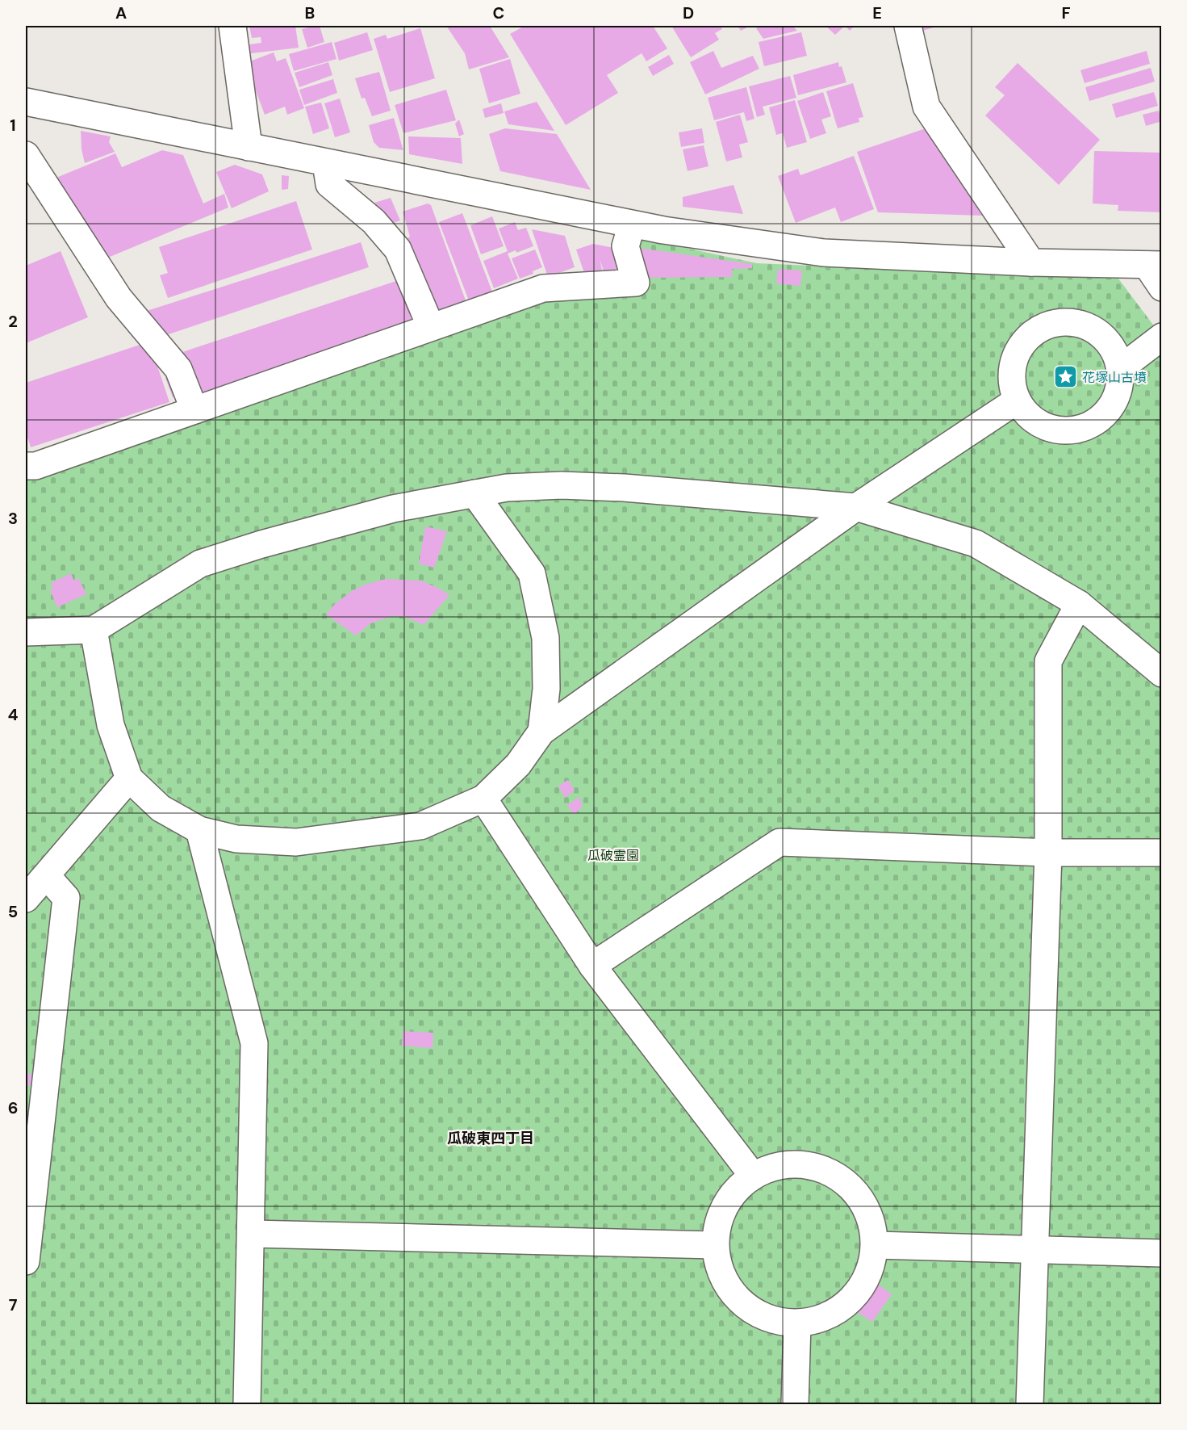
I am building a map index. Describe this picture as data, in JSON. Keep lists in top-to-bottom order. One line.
{"districts":["瓜破東四丁目"],"parks":["瓜破霊園"],"places":{"place":["花塚山古墳"]},"grid":{"columns":["A","B","C","D","E","F"],"rows":["1","2","3","4","5","6","7"]}}
